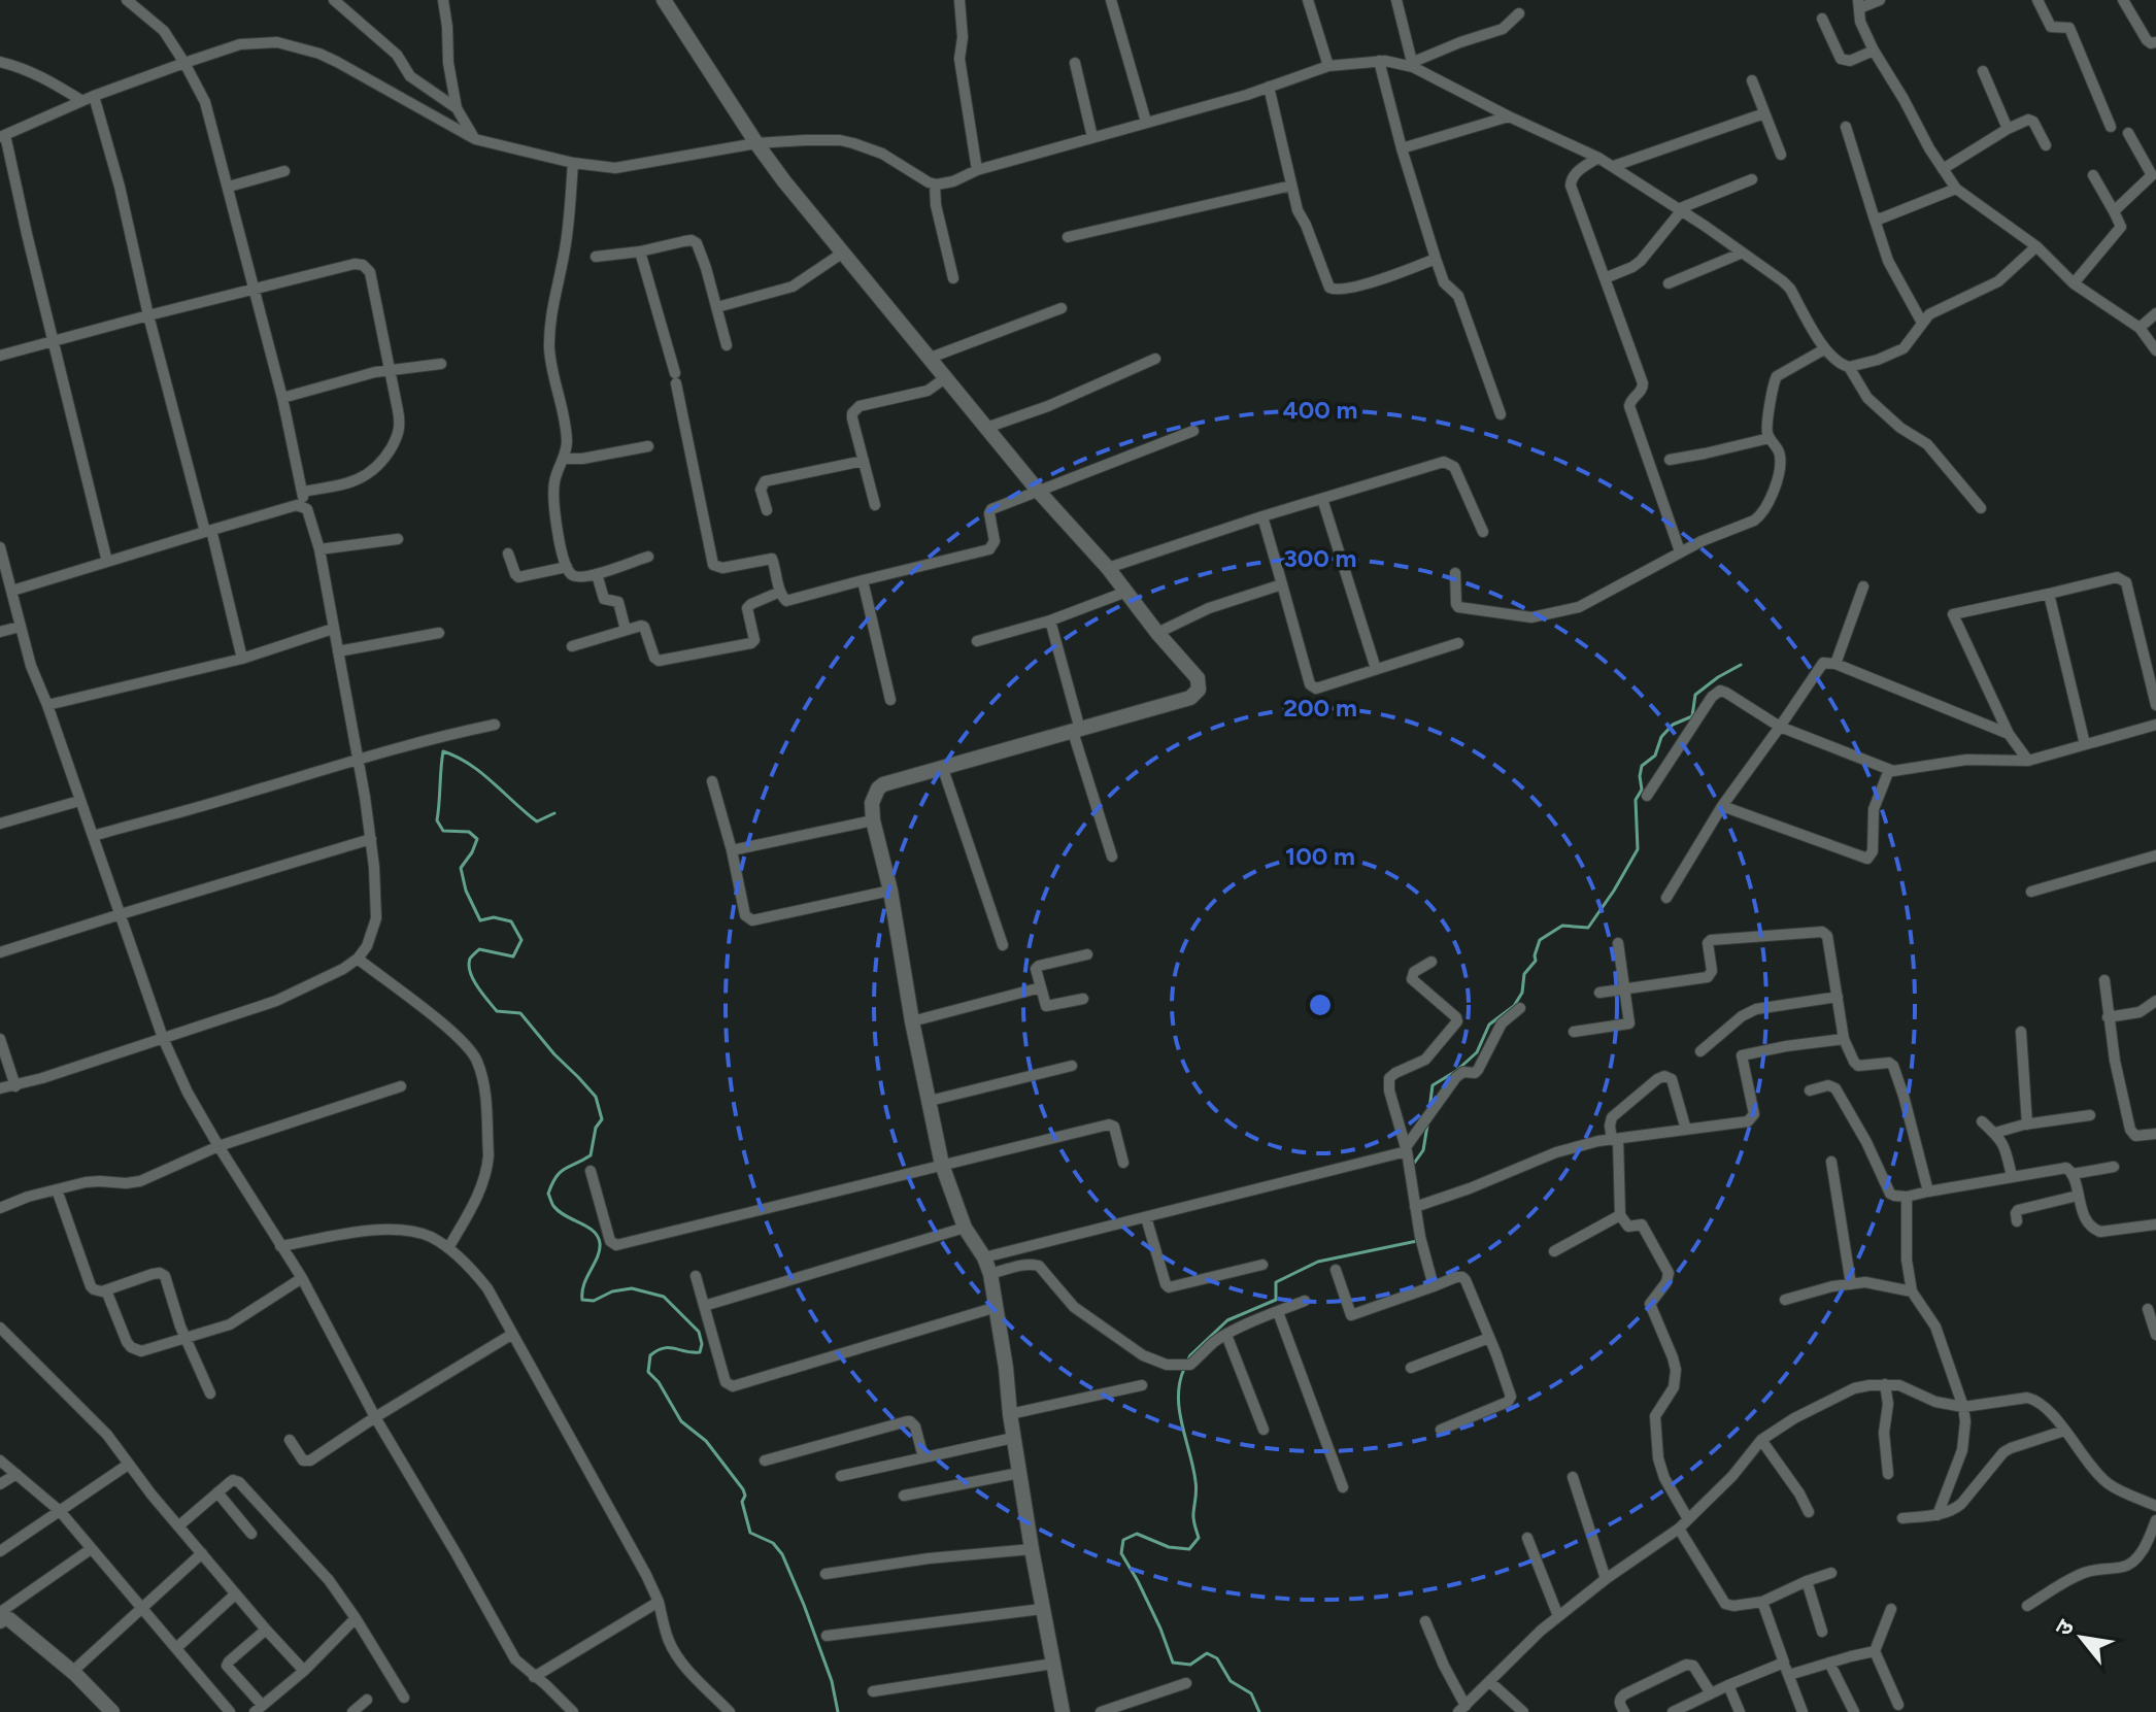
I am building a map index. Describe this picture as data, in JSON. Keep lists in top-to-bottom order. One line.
{"north":"top left","rings":["400 m","300 m","200 m","100 m"]}
